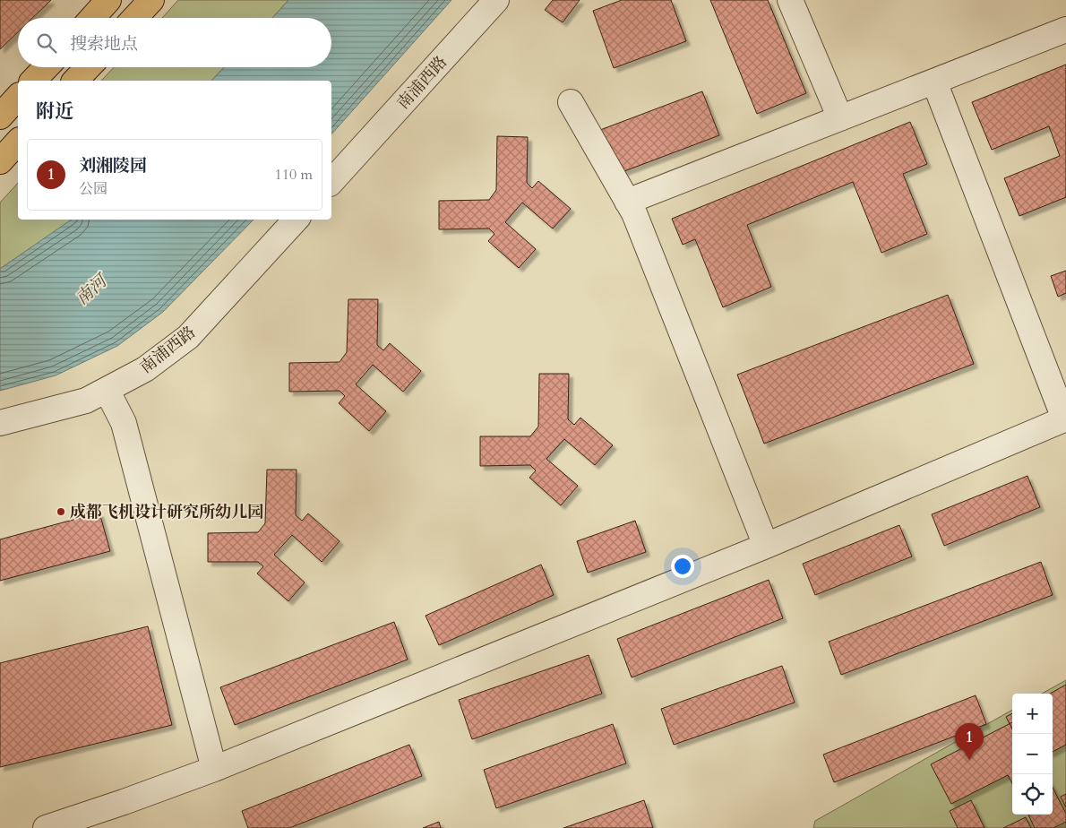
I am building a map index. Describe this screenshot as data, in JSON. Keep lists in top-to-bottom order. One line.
{"streets":{"street":["南浦西路"]},"water":["南河"],"places":["成都飞机设计研究所幼儿园"],"page":{"search":"搜索地点","heading":"附近","list":[{"mark":"1","name":"刘湘陵园","note":"公园","value":"110 m"}],"map_buttons":["+","−"],"pins":"1"}}
